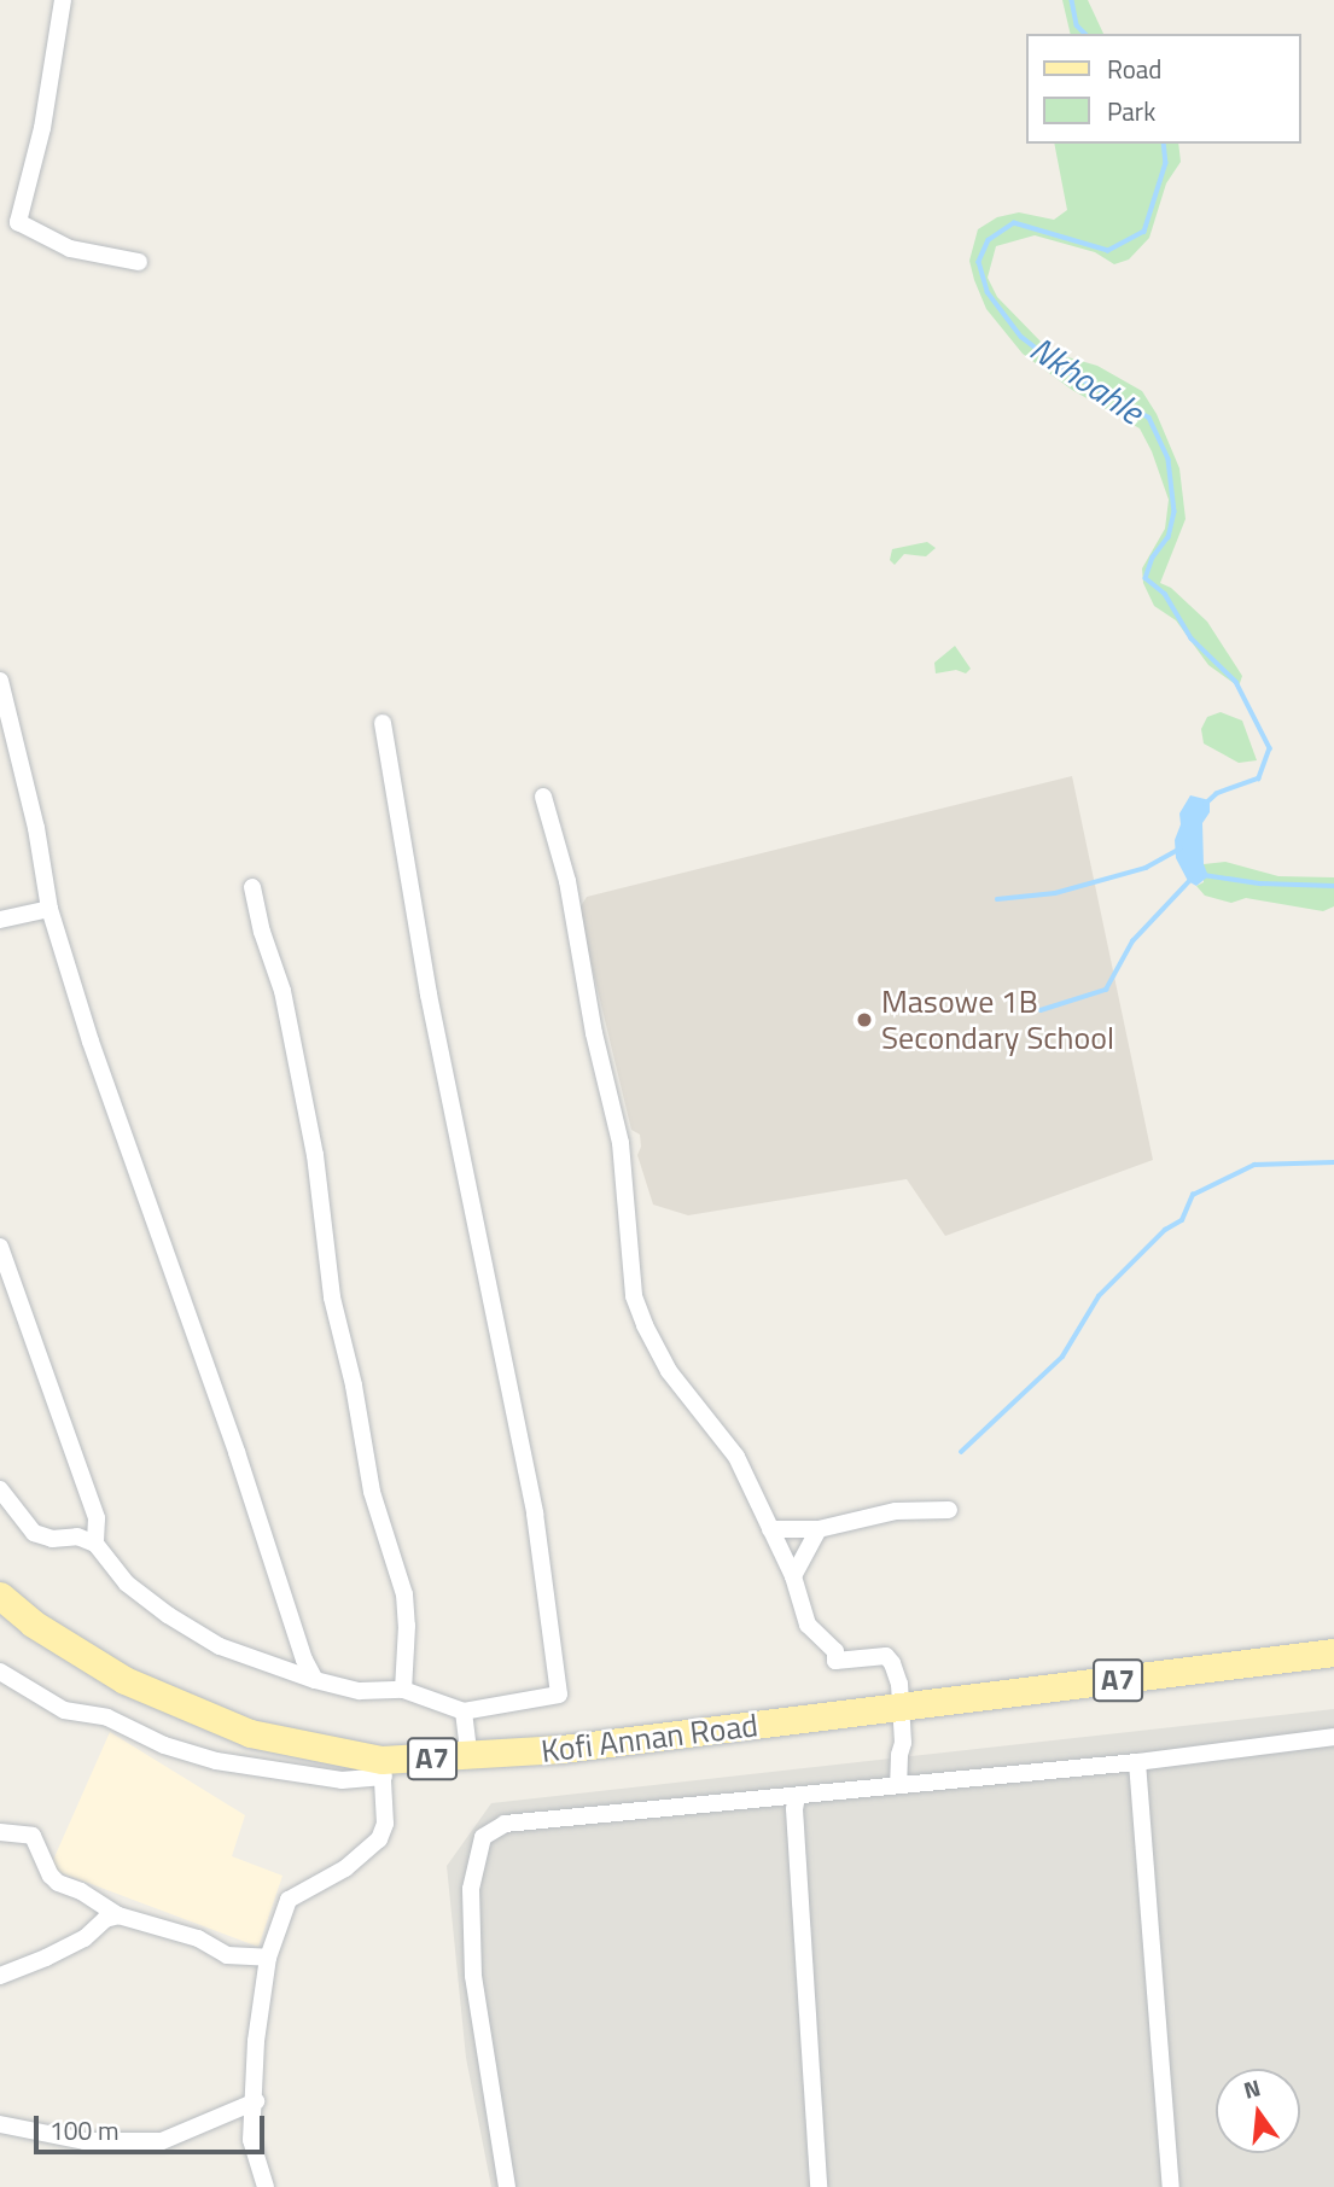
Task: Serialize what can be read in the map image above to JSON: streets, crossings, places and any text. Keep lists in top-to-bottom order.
{
  "streets": {
    "main road": ["A7", "Kofi Annan Road"]
  },
  "water": ["Nkhoahle"],
  "places": ["Masowe 1B Secondary School"],
  "legend": ["Road", "Park"],
  "scale_bar": "100 m",
  "north": "top"
}
